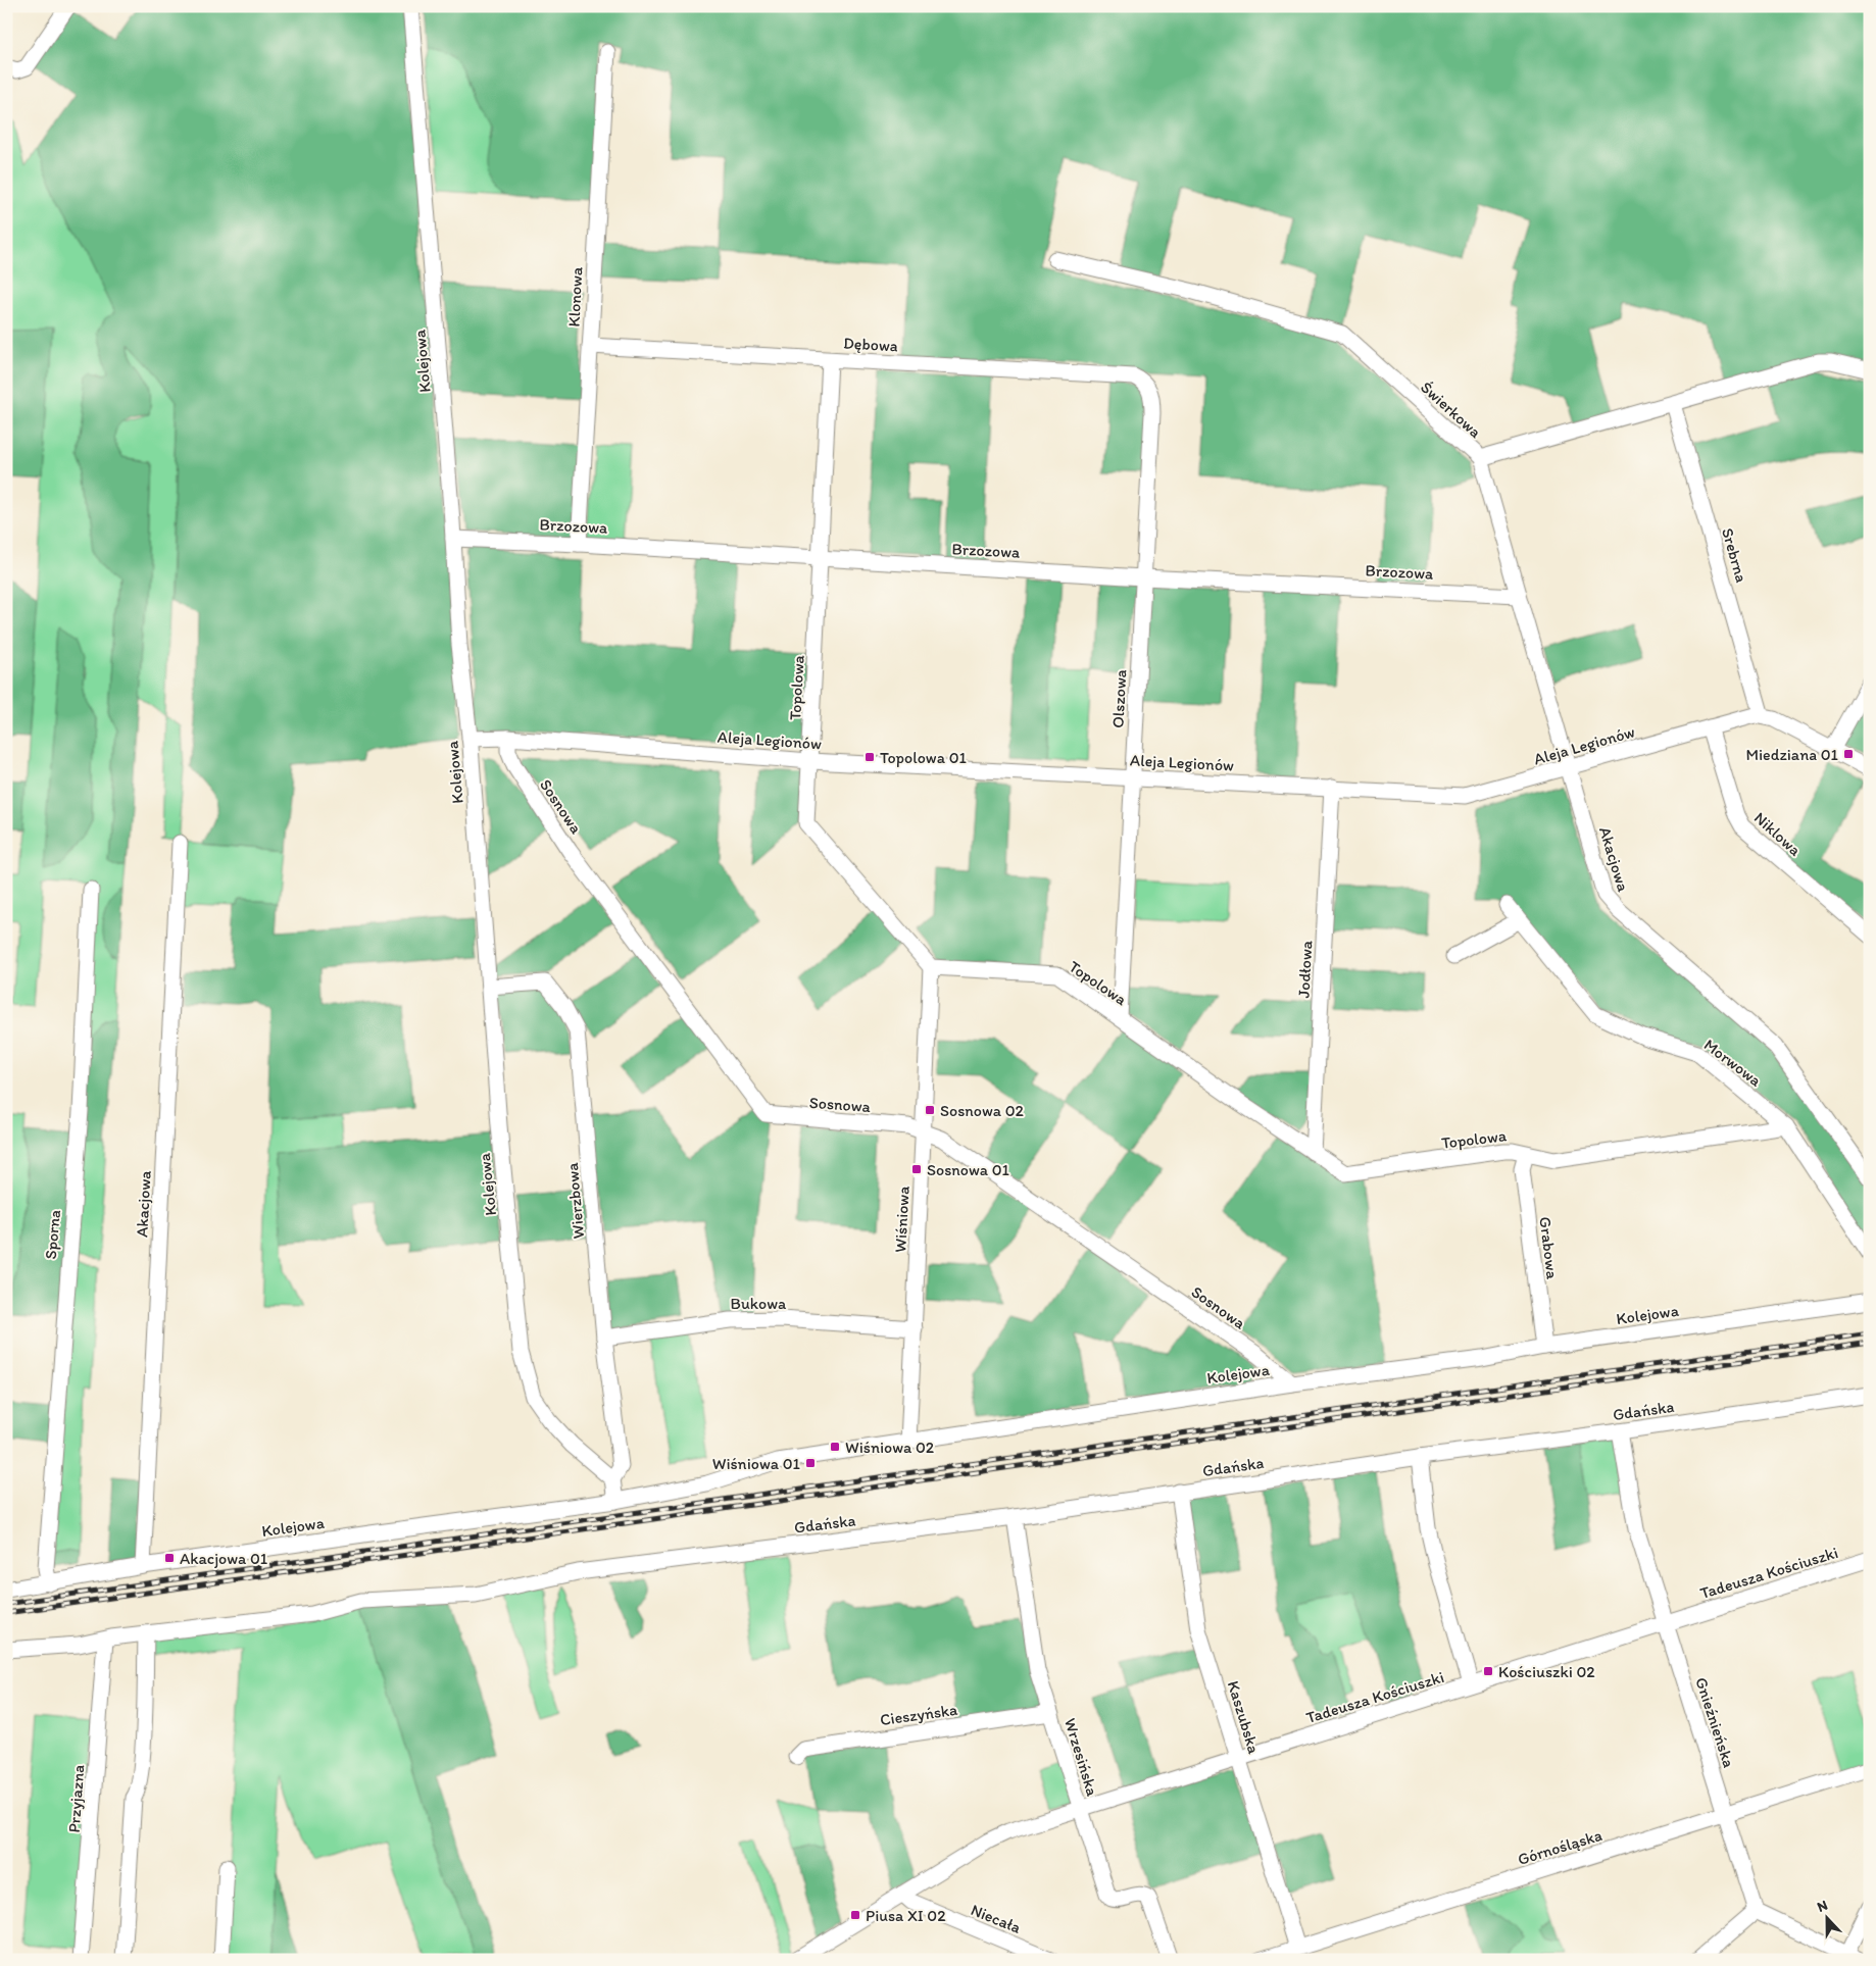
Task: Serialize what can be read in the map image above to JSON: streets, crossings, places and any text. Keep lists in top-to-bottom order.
{
  "streets": {
    "street": [
      "Klonowa",
      "Dębowa",
      "Kolejowa",
      "Świerkowa",
      "Brzozowa",
      "Srebrna",
      "Topolowa",
      "Olszowa",
      "Aleja Legionów",
      "Sosnowa",
      "Niklowa",
      "Akacjowa",
      "Jodłowa",
      "Morwowa",
      "Wierzbowa",
      "Wiśniowa",
      "Sporna",
      "Grabowa",
      "Bukowa",
      "Gdańska",
      "Tadeusza Kościuszki",
      "Cieszyńska",
      "Kaszubska",
      "Gnieźnieńska",
      "Wrzesińska",
      "Przyjazna",
      "Górnośląska",
      "Niecała"
    ]
  },
  "crossings": [
    ["Klonowa", "Dębowa"],
    ["Klonowa", "Brzozowa"],
    ["Dębowa", "Topolowa"],
    ["Dębowa", "Olszowa"],
    ["Kolejowa", "Brzozowa"],
    ["Kolejowa", "Aleja Legionów"],
    ["Kolejowa", "Sosnowa"],
    ["Kolejowa", "Akacjowa"],
    ["Kolejowa", "Wierzbowa"],
    ["Kolejowa", "Wiśniowa"],
    ["Kolejowa", "Sporna"],
    ["Kolejowa", "Grabowa"],
    ["Świerkowa", "Srebrna"],
    ["Świerkowa", "Akacjowa"],
    ["Brzozowa", "Topolowa"],
    ["Brzozowa", "Olszowa"],
    ["Brzozowa", "Akacjowa"],
    ["Srebrna", "Aleja Legionów"],
    ["Topolowa", "Olszowa"],
    ["Topolowa", "Aleja Legionów"],
    ["Topolowa", "Jodłowa"],
    ["Topolowa", "Morwowa"],
    ["Topolowa", "Wiśniowa"],
    ["Topolowa", "Grabowa"],
    ["Olszowa", "Aleja Legionów"],
    ["Aleja Legionów", "Sosnowa"],
    ["Aleja Legionów", "Niklowa"],
    ["Aleja Legionów", "Akacjowa"],
    ["Aleja Legionów", "Jodłowa"],
    ["Sosnowa", "Wiśniowa"],
    ["Wierzbowa", "Bukowa"],
    ["Wiśniowa", "Bukowa"],
    ["Gdańska", "Kaszubska"],
    ["Gdańska", "Gnieźnieńska"],
    ["Gdańska", "Wrzesińska"],
    ["Tadeusza Kościuszki", "Kaszubska"],
    ["Tadeusza Kościuszki", "Gnieźnieńska"],
    ["Tadeusza Kościuszki", "Wrzesińska"],
    ["Tadeusza Kościuszki", "Niecała"],
    ["Cieszyńska", "Wrzesińska"],
    ["Kaszubska", "Górnośląska"],
    ["Gnieźnieńska", "Górnośląska"]
  ],
  "places": {
    "transit": [
      "Miedziana 01",
      "Topolowa 01",
      "Sosnowa 02",
      "Sosnowa 01",
      "Wiśniowa 02",
      "Wiśniowa 01",
      "Akacjowa 01",
      "Kościuszki 02",
      "Piusa XI 02"
    ]
  },
  "north": "top"
}
